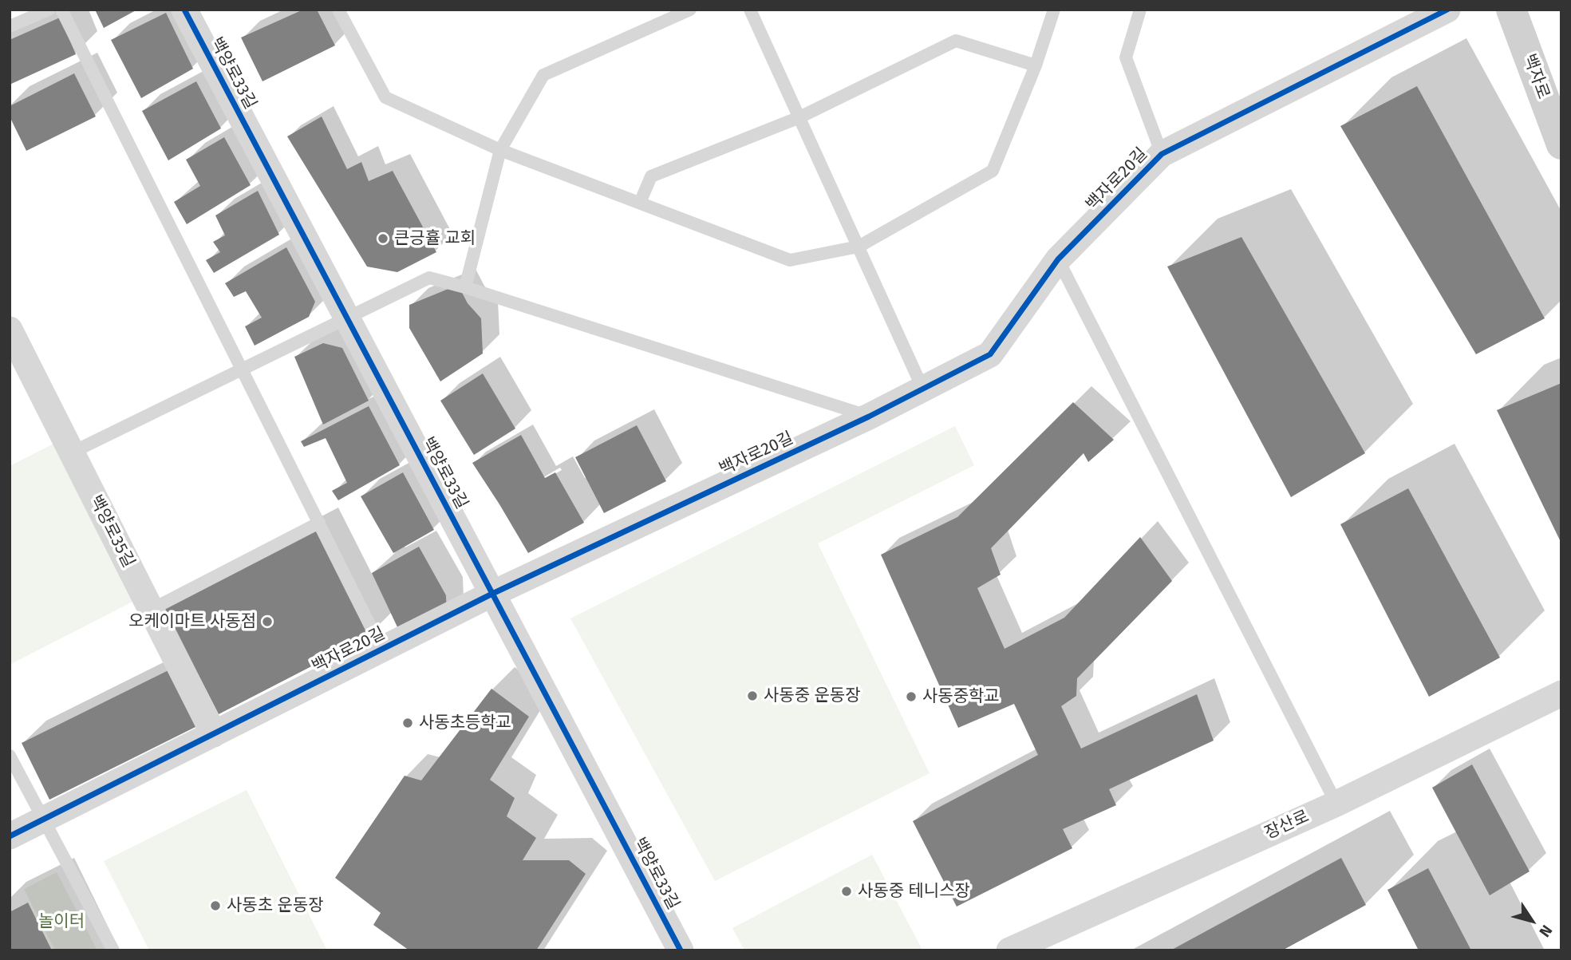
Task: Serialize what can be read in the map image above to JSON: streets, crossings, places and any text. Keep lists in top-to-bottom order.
{
  "streets": {
    "street": [
      "백양로33길",
      "백자로",
      "백자로20길",
      "백양로35길",
      "장산로"
    ]
  },
  "crossings": [
    ["백양로33길", "백자로20길"],
    ["백자로20길", "백양로35길"]
  ],
  "parks": ["놀이터"],
  "places": [
    "큰긍휼 교회",
    "오케이마트 사동점",
    "사동중 운동장",
    "사동중학교",
    "사동초등학교",
    "사동중 테니스장",
    "사동초 운동장"
  ],
  "north": "bottom right"
}
